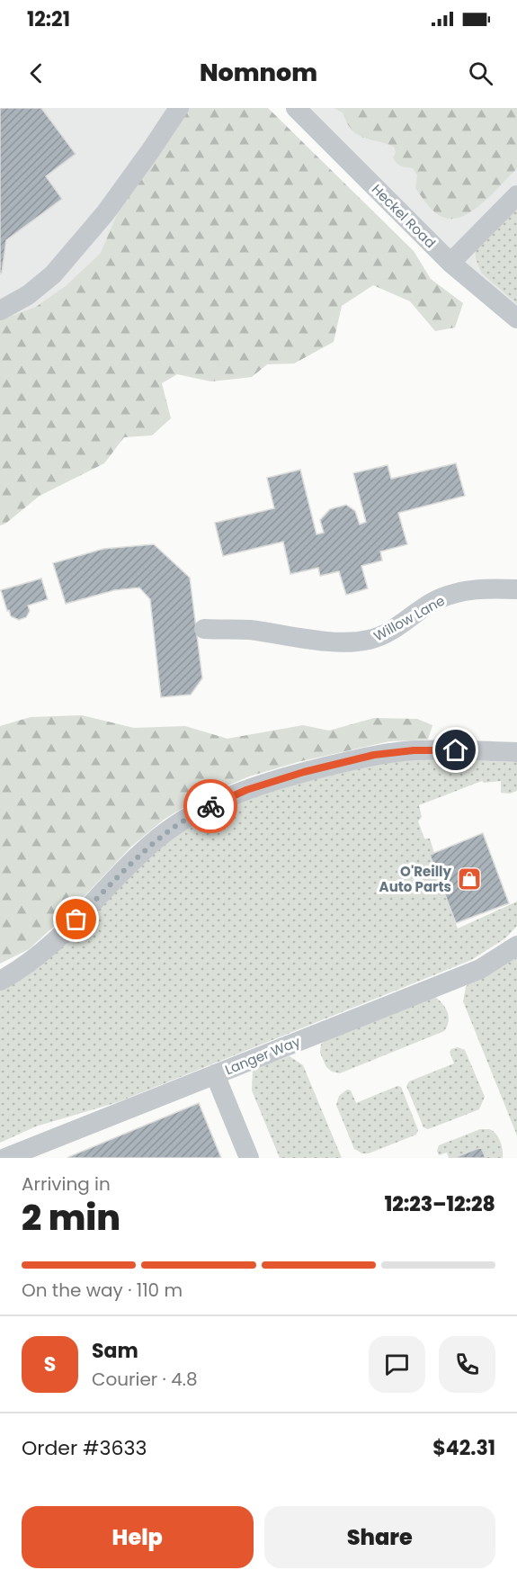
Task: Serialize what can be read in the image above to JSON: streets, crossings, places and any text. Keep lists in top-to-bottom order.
{
  "streets": {
    "street": ["Heckel Road", "Willow Lane", "Langer Way"]
  },
  "places": {
    "shop": ["O'Reilly Auto Parts"]
  },
  "page": {
    "status": "12:21",
    "header": "Nomnom",
    "heading": ["2 min", "Arriving in", "12:23–12:28"],
    "panel": [
      "Sam",
      "Courier · 4.8",
      "Order #3633",
      "$42.31"
    ],
    "bar": "On the way · 110 m",
    "round": "S",
    "buttons": ["Help", "Share"]
  }
}
